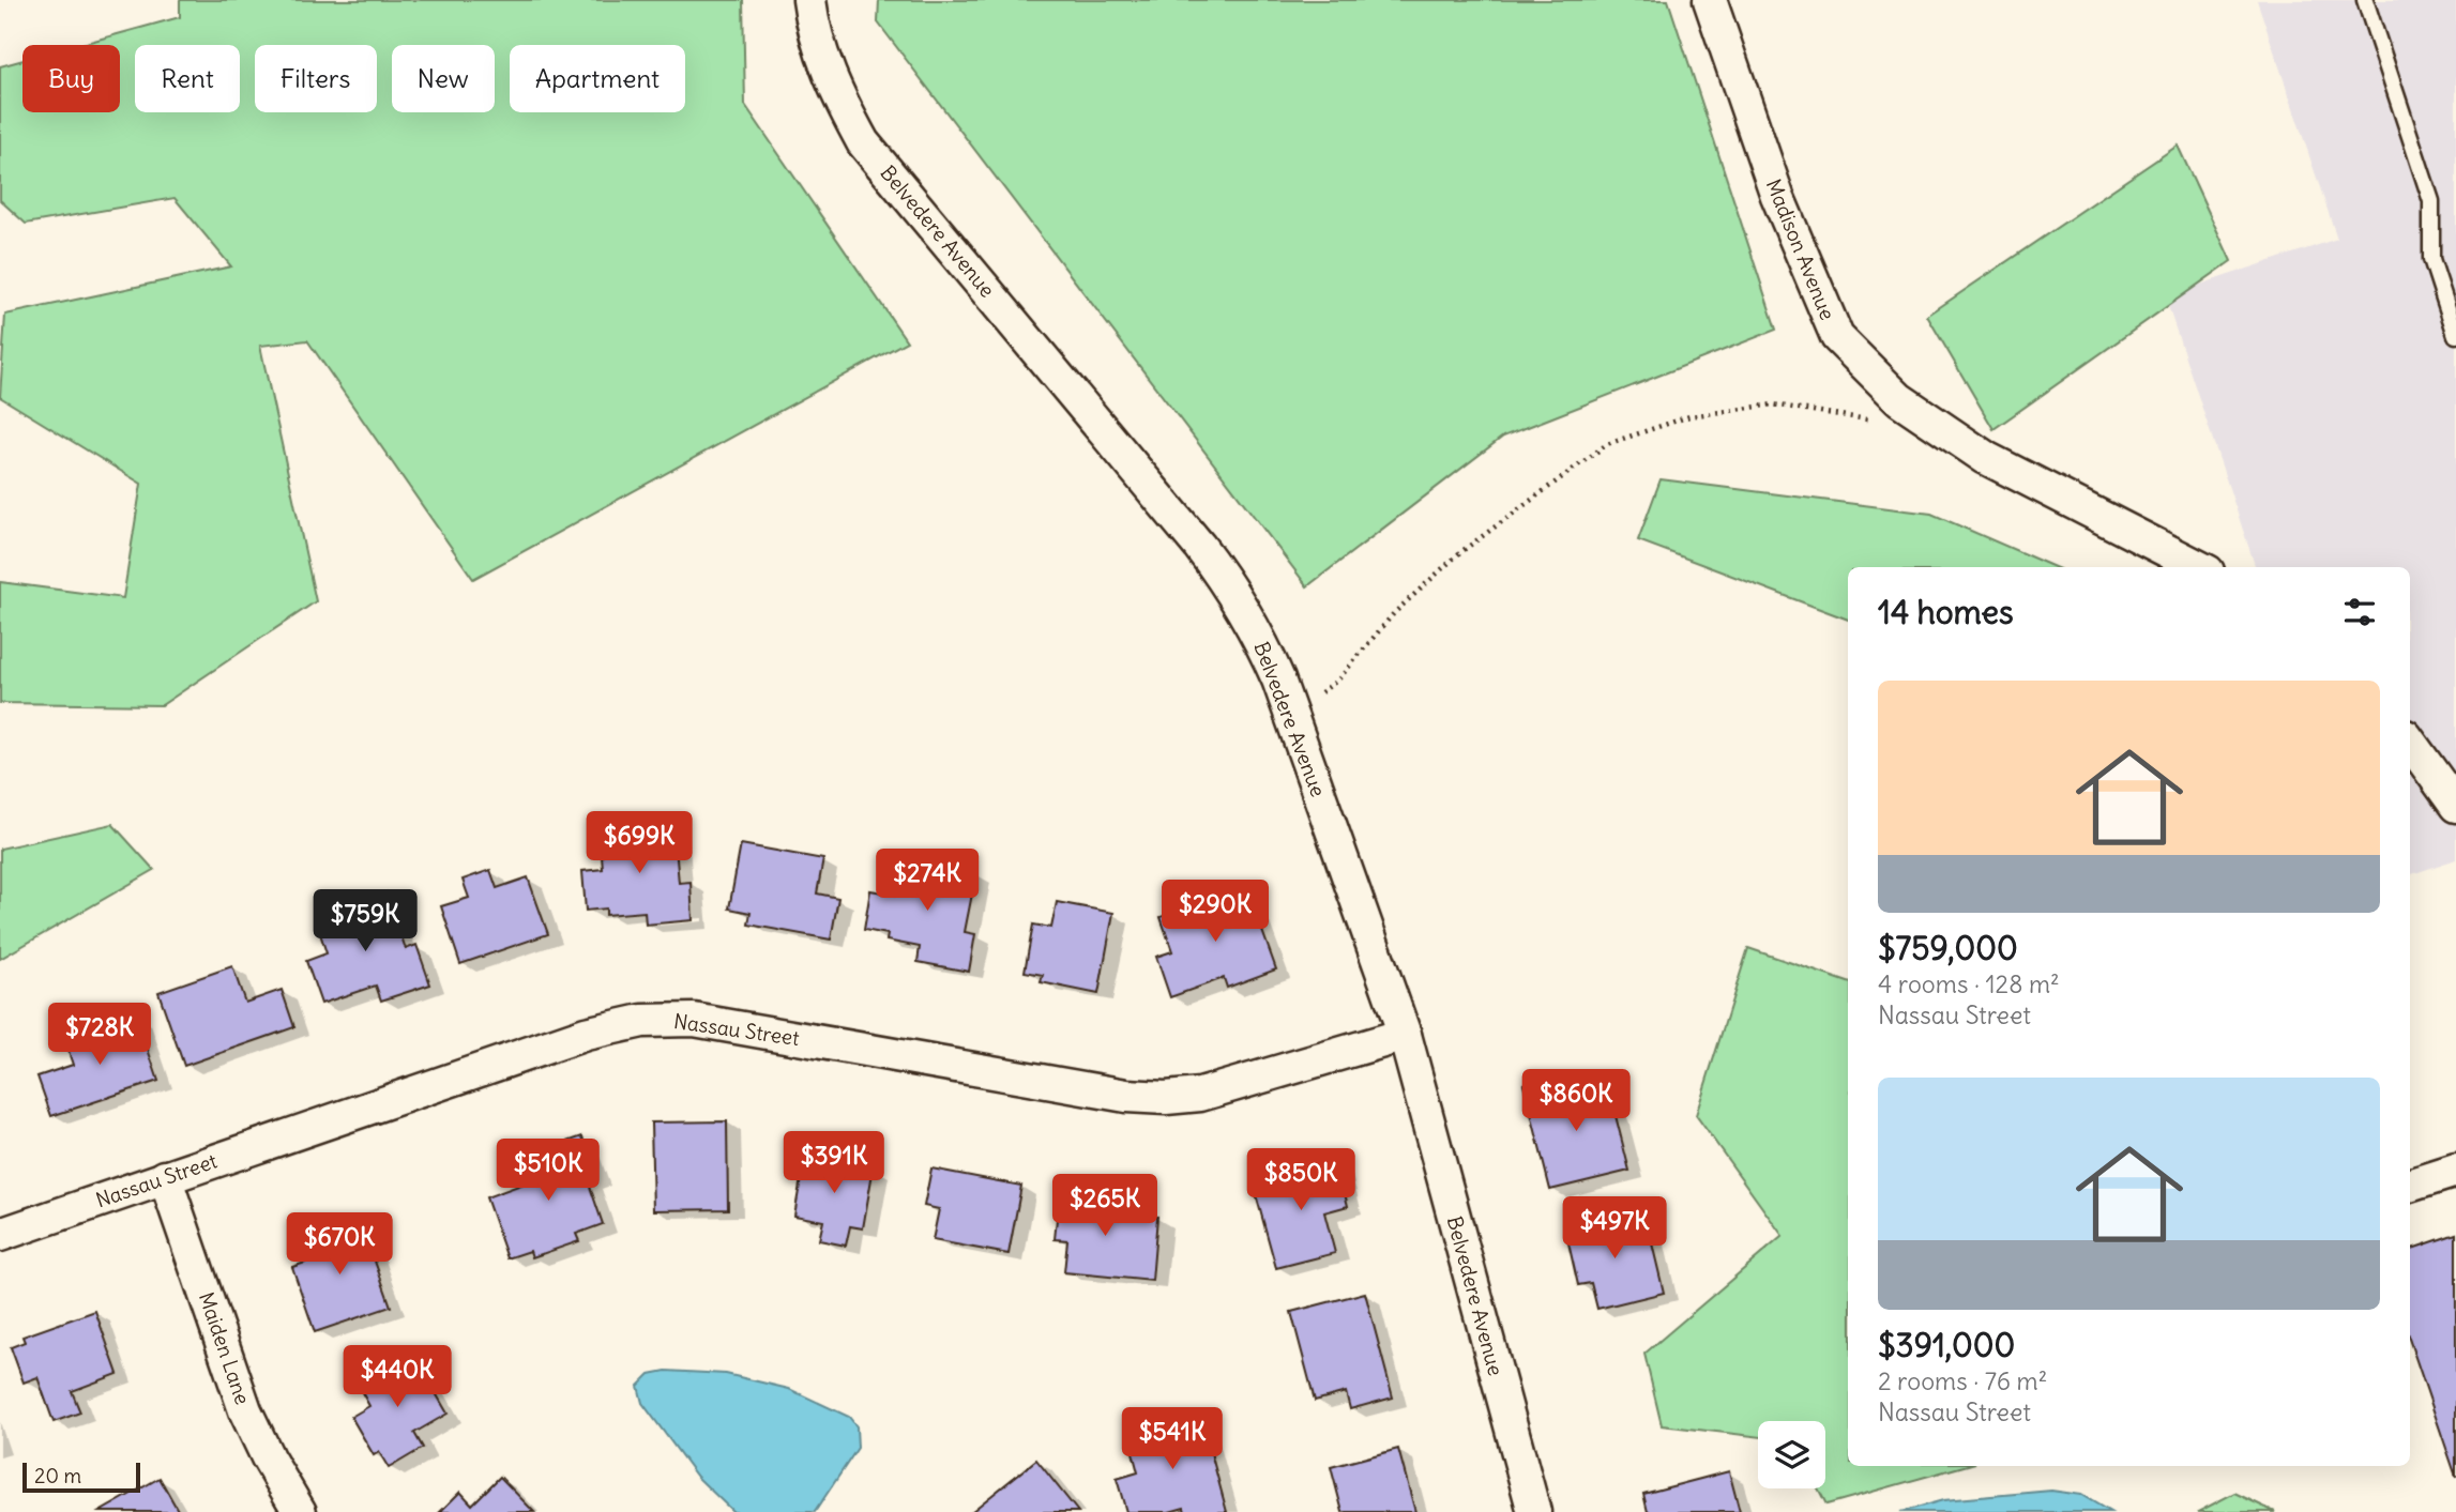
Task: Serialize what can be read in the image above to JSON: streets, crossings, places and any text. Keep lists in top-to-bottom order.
{
  "streets": {
    "street": [
      "Belvedere Avenue",
      "Madison Avenue",
      "Nassau Street",
      "Maiden Lane"
    ]
  },
  "crossings": [
    ["Belvedere Avenue", "Nassau Street"],
    ["Nassau Street", "Maiden Lane"]
  ],
  "scale_bar": "20 m",
  "page": {
    "chip": [
      "Buy",
      "Rent",
      "Filters",
      "New",
      "Apartment"
    ],
    "heading": "14 homes",
    "list": [
      {
        "name": "$759,000",
        "note": "4 rooms · 128 m² · Nassau Street"
      },
      {
        "name": "$391,000",
        "note": "2 rooms · 76 m² · Nassau Street"
      }
    ],
    "price": [
      "$699K",
      "$274K",
      "$290K",
      "$759K",
      "$728K",
      "$860K",
      "$391K",
      "$510K",
      "$850K",
      "$265K",
      "$497K",
      "$670K",
      "$440K",
      "$541K"
    ],
    "scale": "20 m"
  }
}
